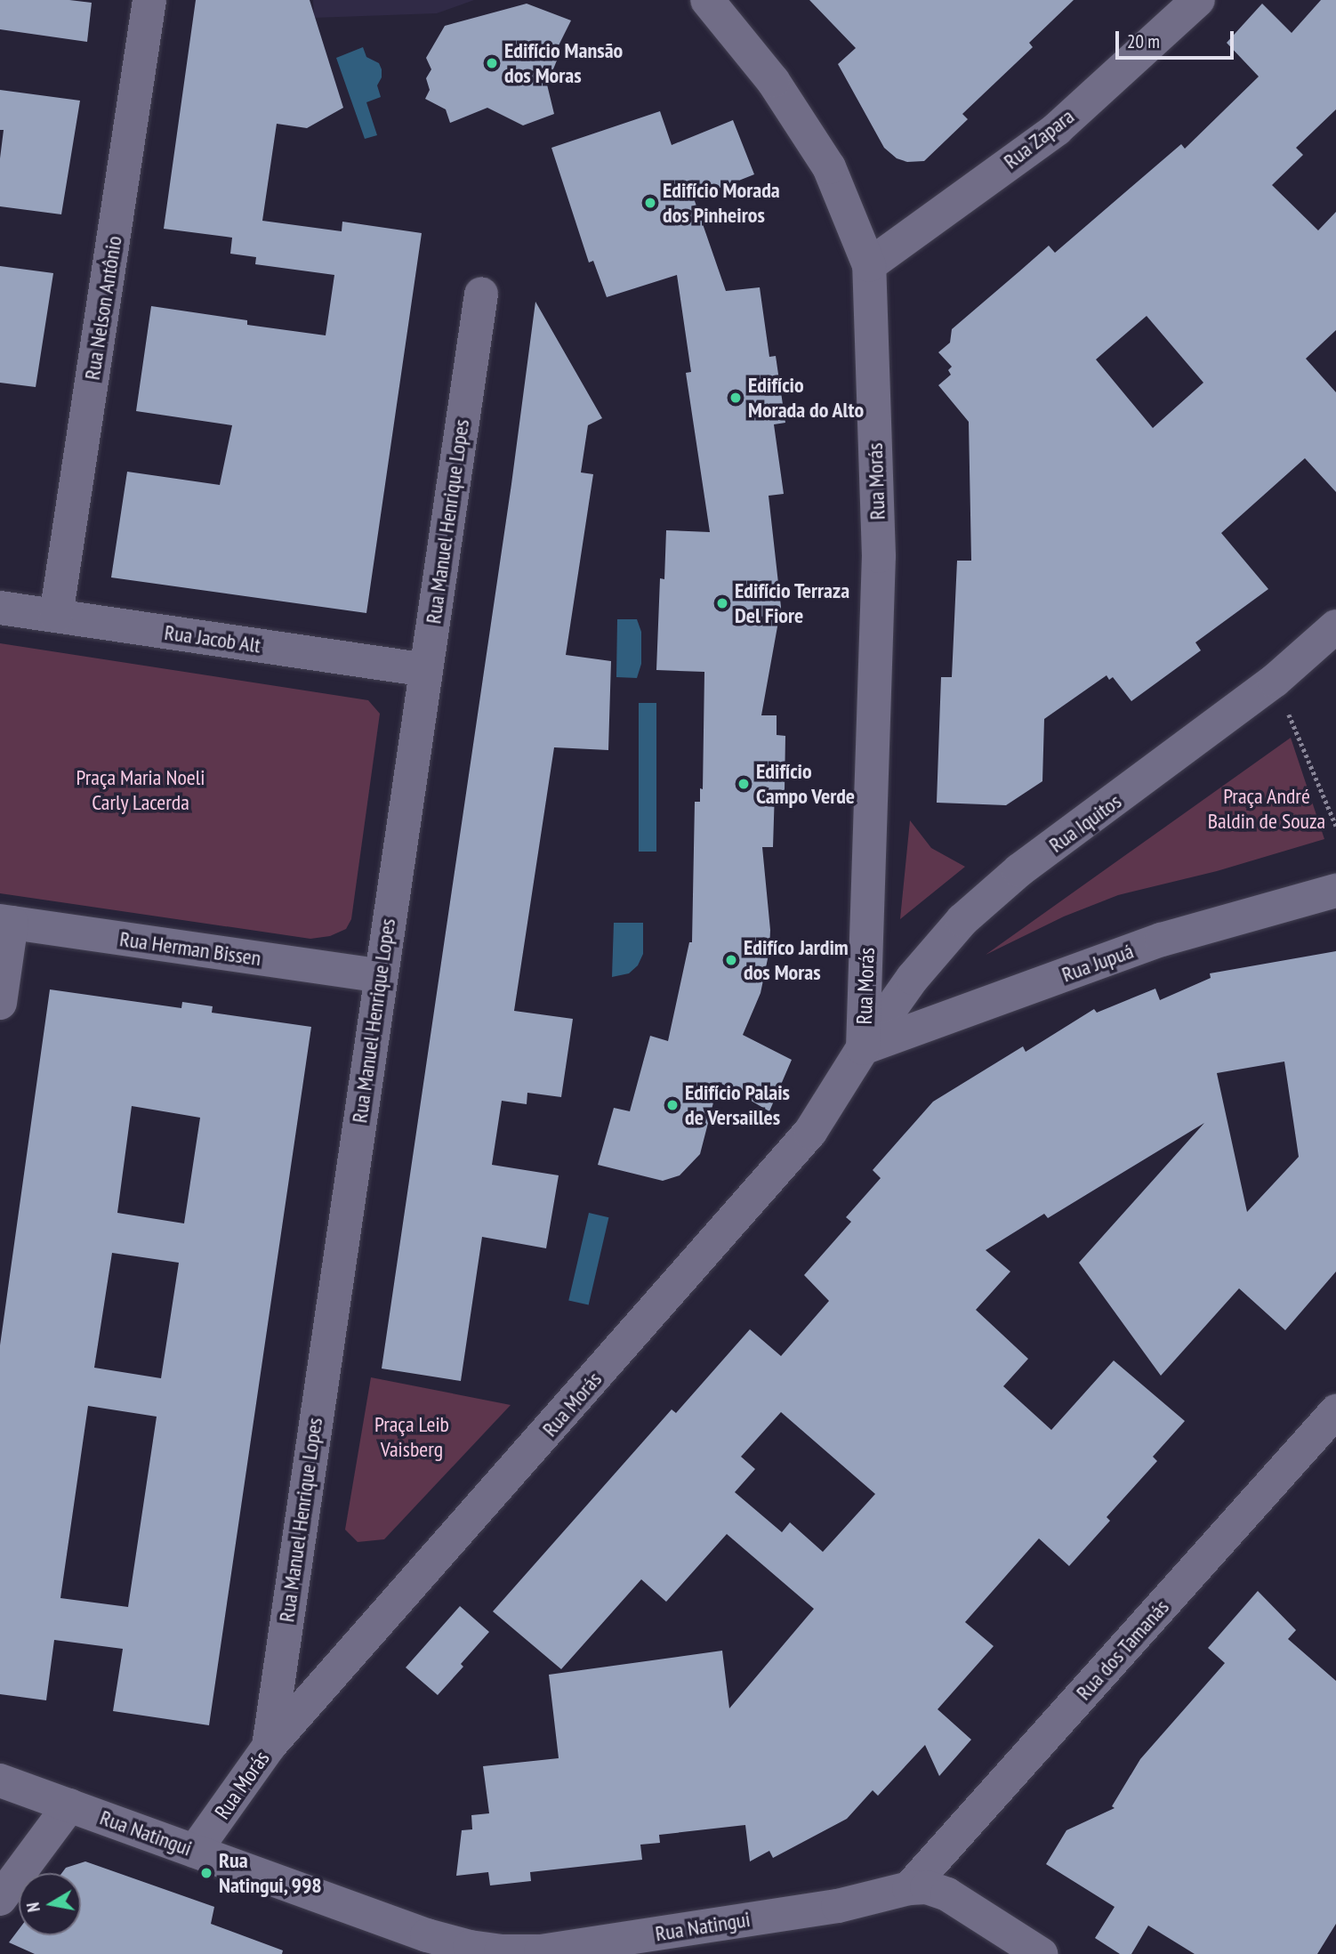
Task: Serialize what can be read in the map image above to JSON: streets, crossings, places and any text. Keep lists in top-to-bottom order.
{
  "streets": {
    "street": [
      "Rua Zapara",
      "Rua Nelson Antônio",
      "Rua Morás",
      "Rua Manuel Henrique Lopes",
      "Rua Jacob Alt",
      "Rua Iquitos",
      "Rua Herman Bissen",
      "Rua Jupuá",
      "Rua dos Tamanás",
      "Rua Natingui"
    ]
  },
  "crossings": [
    ["Rua Zapara", "Rua Morás"],
    ["Rua Nelson Antônio", "Rua Jacob Alt"],
    ["Rua Morás", "Rua Manuel Henrique Lopes"],
    ["Rua Morás", "Rua Iquitos"],
    ["Rua Morás", "Rua Jupuá"],
    ["Rua Morás", "Rua Natingui"],
    ["Rua Manuel Henrique Lopes", "Rua Jacob Alt"],
    ["Rua Manuel Henrique Lopes", "Rua Herman Bissen"],
    ["Rua Iquitos", "Rua Jupuá"],
    ["Rua dos Tamanás", "Rua Natingui"]
  ],
  "parks": ["Praça Maria Noeli Carly Lacerda", "Praça André Baldin de Souza", "Praça Leib Vaisberg"],
  "places": [
    "Edifício Mansão dos Moras",
    "Edifício Morada dos Pinheiros",
    "Edifício Morada do Alto",
    "Edifício Terraza Del Fiore",
    "Edifício Campo Verde",
    "Edifíco Jardim dos Moras",
    "Edifício Palais de Versailles",
    "Rua Natingui, 998"
  ],
  "scale_bar": "20 m",
  "north": "left"
}
